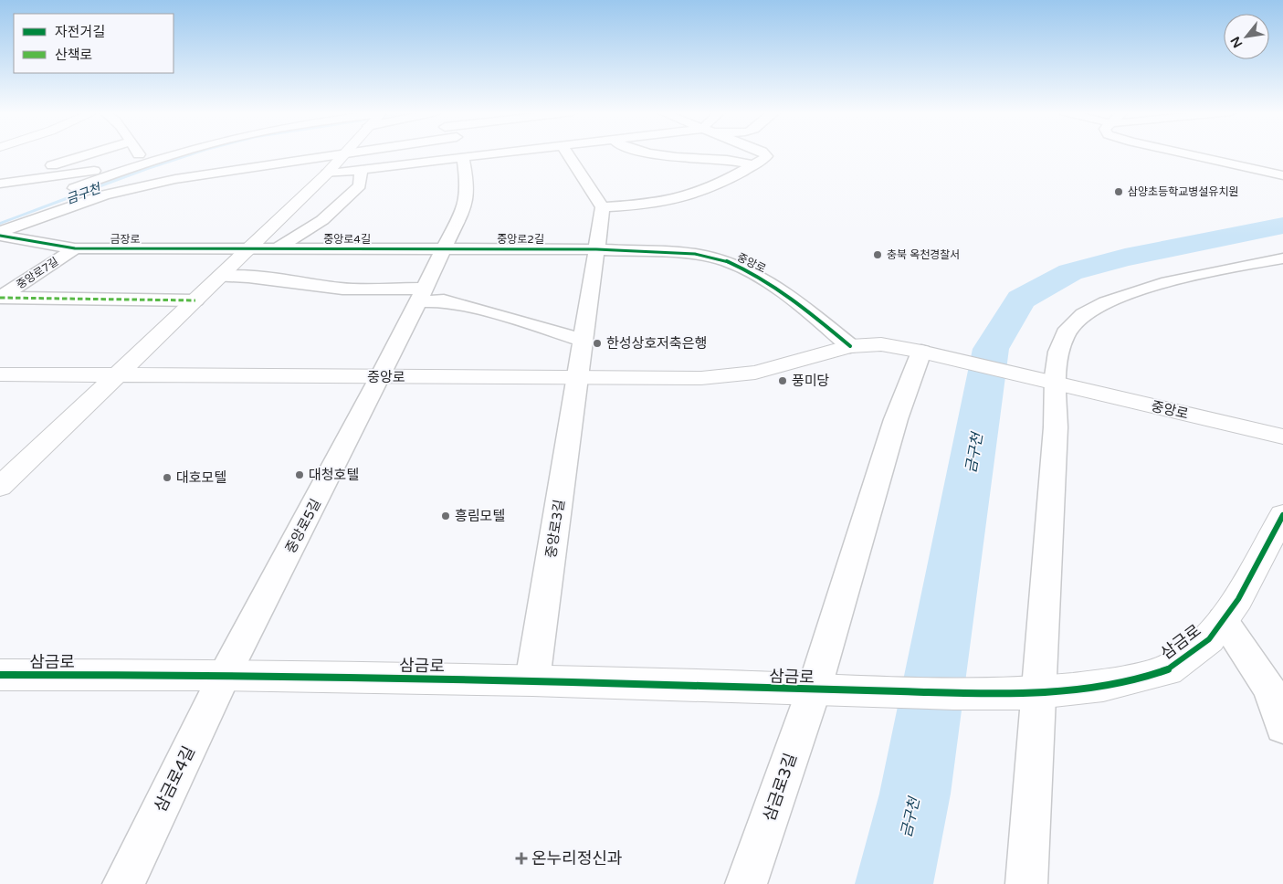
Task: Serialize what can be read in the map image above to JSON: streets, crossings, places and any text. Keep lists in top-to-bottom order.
{
  "streets": {
    "main road": ["중앙로", "삼금로"],
    "street": [
      "금장로",
      "중앙로4길",
      "중앙로2길",
      "중앙로7길",
      "중앙로5길",
      "중앙로3길",
      "삼금로4길",
      "삼금로3길"
    ]
  },
  "crossings": [
    ["금장로", "중앙로4길"],
    ["금장로", "중앙로7길"],
    ["중앙로4길", "중앙로2길"],
    ["중앙로2길", "중앙로"],
    ["중앙로", "중앙로5길"],
    ["중앙로", "중앙로3길"],
    ["중앙로", "삼금로3길"],
    ["중앙로5길", "삼금로"],
    ["중앙로5길", "삼금로4길"],
    ["중앙로3길", "삼금로"],
    ["삼금로", "삼금로4길"],
    ["삼금로", "삼금로3길"]
  ],
  "water": ["금구천"],
  "places": {
    "other": [
      "삼양초등학교병설유치원",
      "충북 옥천경찰서",
      "한성상호저축은행",
      "풍미당",
      "대청호텔",
      "대호모텔",
      "흥림모텔"
    ],
    "health": ["온누리정신과"]
  },
  "legend": ["자전거길", "산책로"],
  "north": "bottom left"
}
